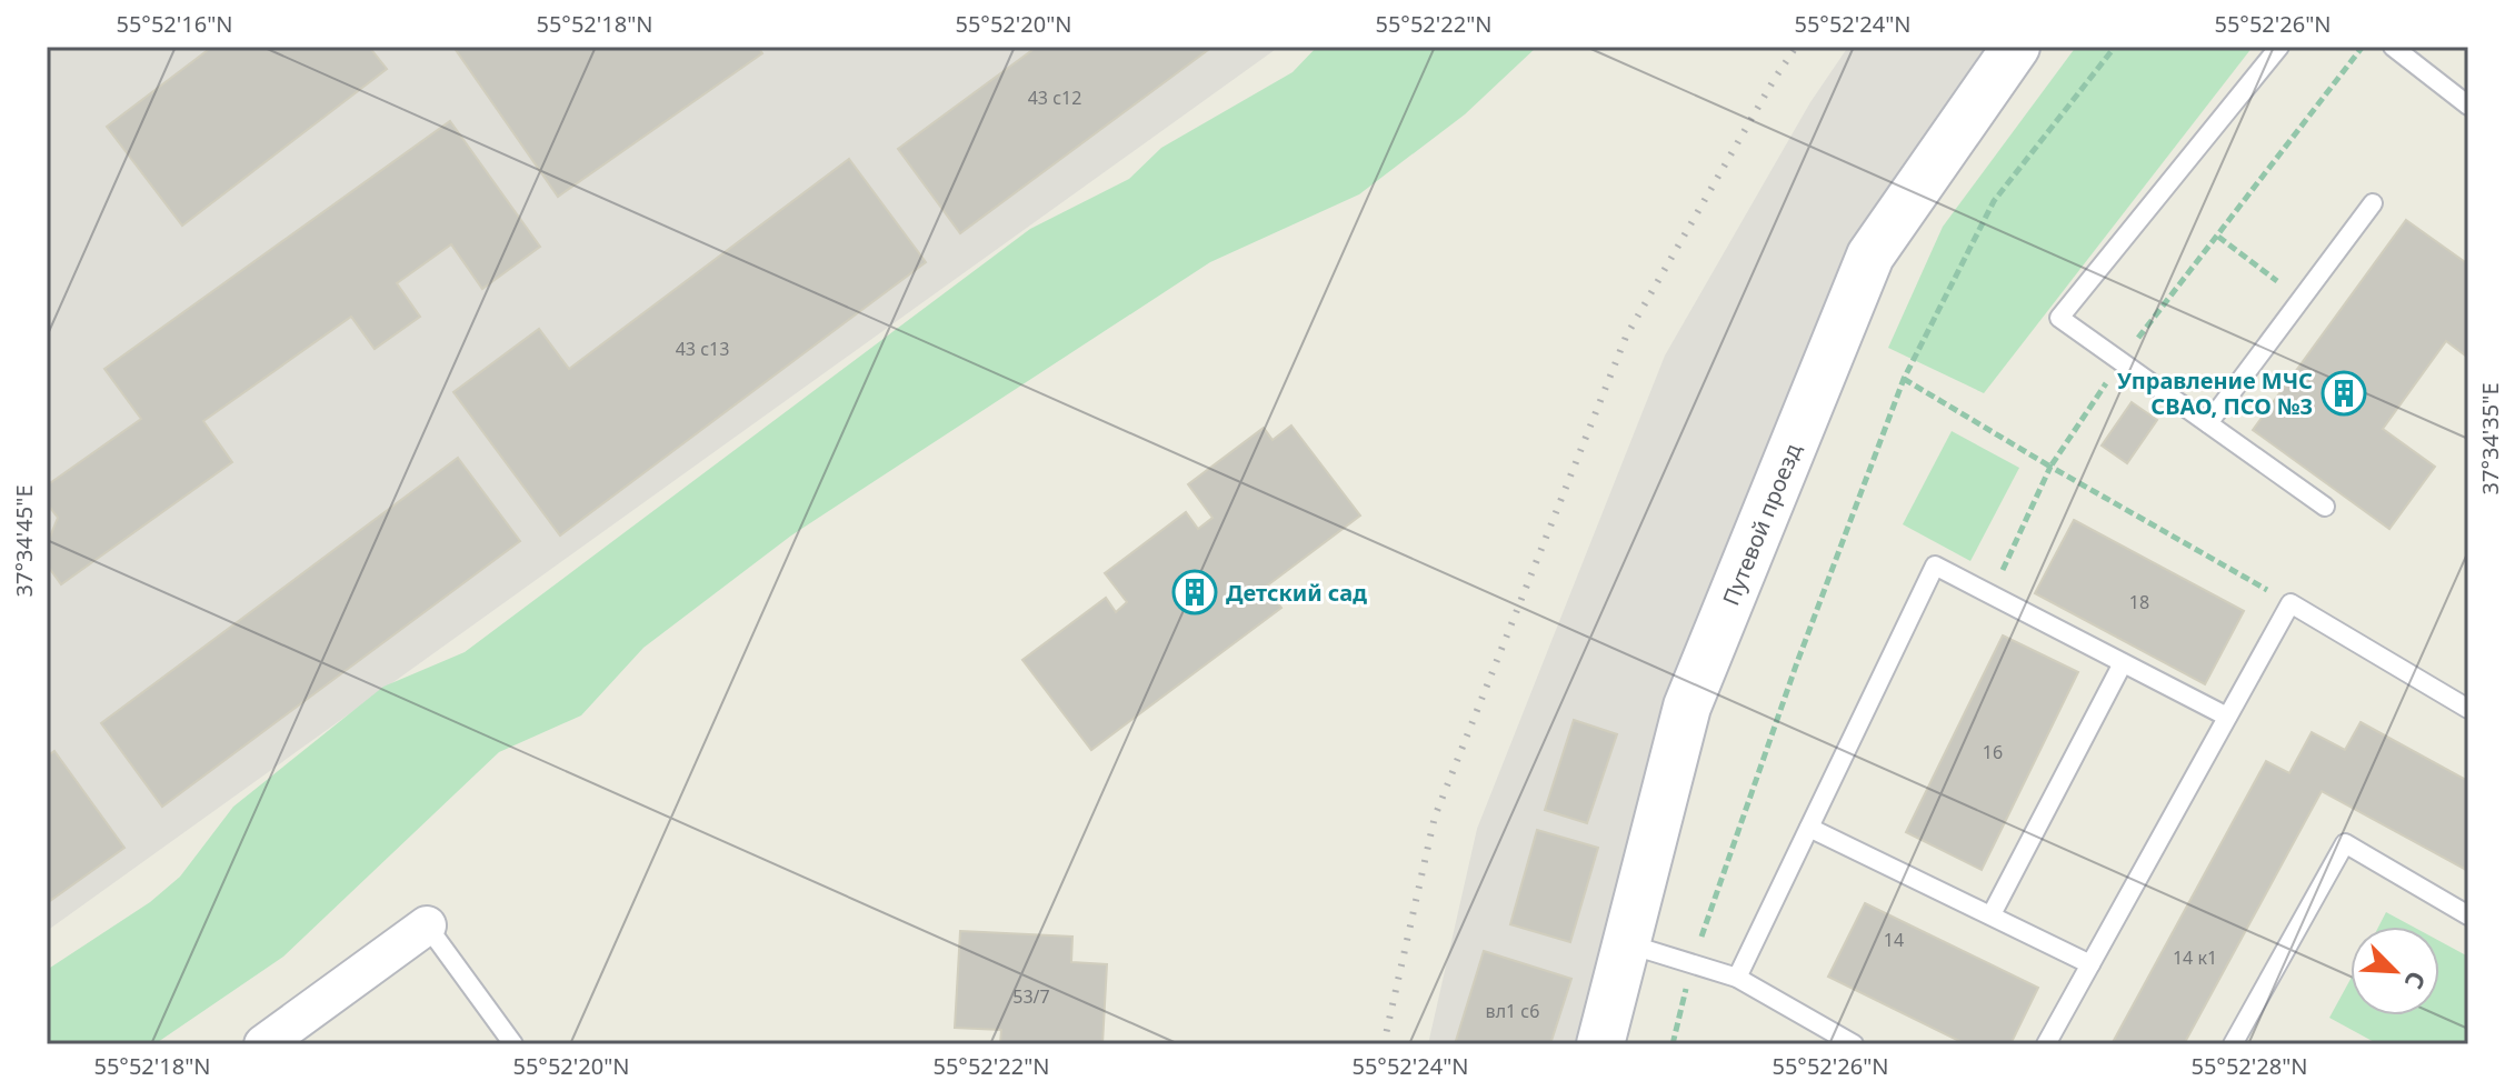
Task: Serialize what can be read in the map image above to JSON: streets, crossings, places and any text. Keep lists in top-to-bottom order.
{
  "streets": {
    "street": ["Путевой проезд"]
  },
  "places": {
    "building": ["Управление МЧС СВАО, ПСО №3", "Детский сад"]
  },
  "house_numbers": [
    "43 с12",
    "43 с13",
    "18",
    "16",
    "14",
    "14 к1",
    "53/7",
    "вл1 с6"
  ],
  "north": "bottom right",
  "coordinates": [
    "55°52'16\"N",
    "55°52'18\"N",
    "55°52'20\"N",
    "55°52'22\"N",
    "55°52'24\"N",
    "55°52'26\"N",
    "37°34'35\"E",
    "37°34'45\"E",
    "55°52'28\"N"
  ]
}
